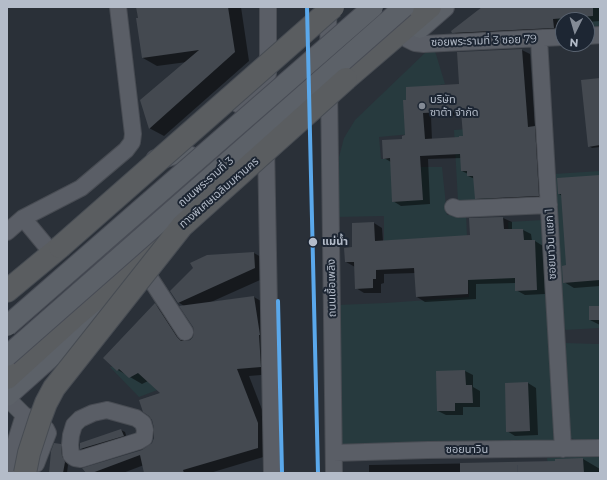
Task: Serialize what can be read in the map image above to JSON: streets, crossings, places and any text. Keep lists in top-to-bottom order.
{
  "streets": {
    "highway": ["ทางพิเศษเฉลิมมหานคร"],
    "main road": ["ถนนพระรามที่ 3"],
    "street": [
      "ซอยพระรามที่ 3 ซอย 79",
      "ซอยนาวิน แยก 1",
      "ถนนเชื้อเพลิง",
      "ซอยนาวิน"
    ]
  },
  "crossings": [
    ["ซอยพระรามที่ 3 ซอย 79", "ซอยนาวิน แยก 1"],
    ["ซอยนาวิน แยก 1", "ซอยนาวิน"],
    ["ถนนเชื้อเพลิง", "ซอยนาวิน"]
  ],
  "places": ["บริษัท ซาต้า จำกัด", "แม่น้ำ"],
  "north": "bottom"
}
